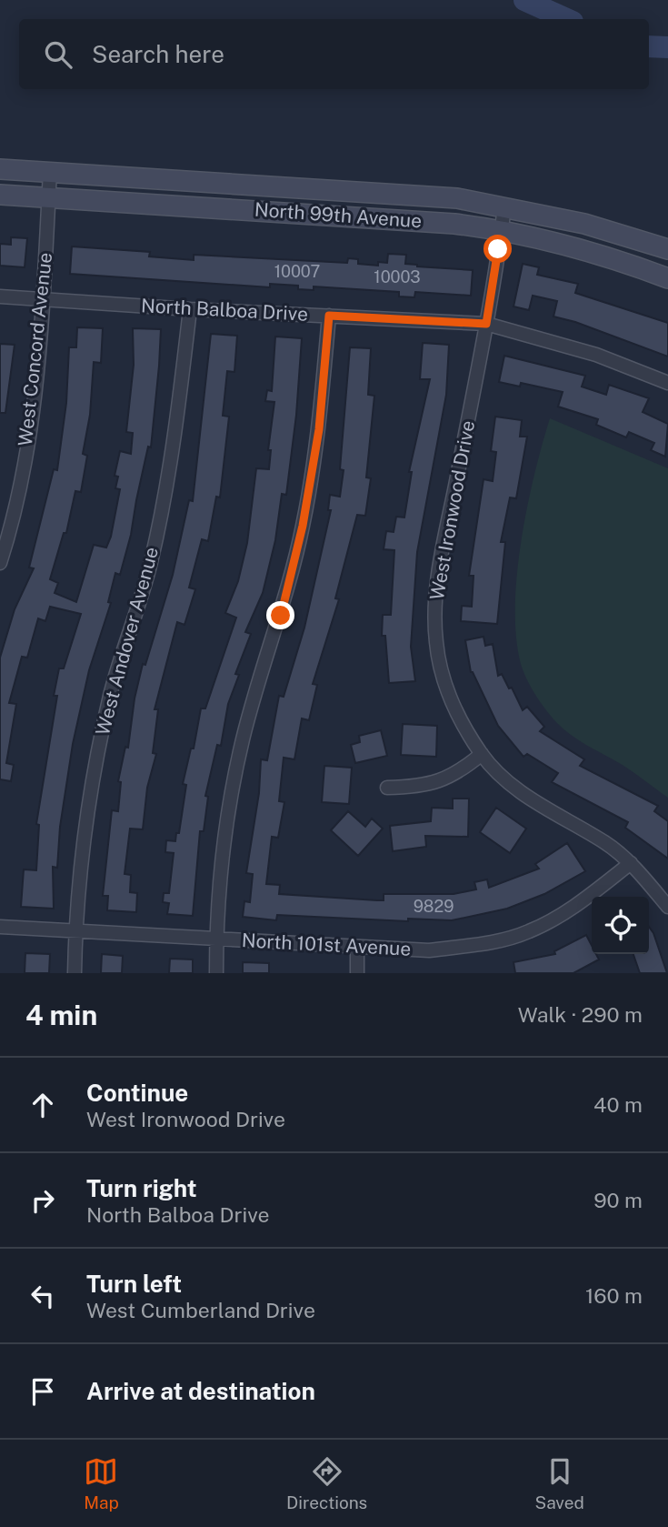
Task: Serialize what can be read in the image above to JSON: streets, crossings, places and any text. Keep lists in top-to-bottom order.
{
  "streets": {
    "main road": ["North 99th Avenue"],
    "street": [
      "North Balboa Drive",
      "West Concord Avenue",
      "West Ironwood Drive",
      "West Andover Avenue",
      "North 101st Avenue"
    ]
  },
  "crossings": [
    ["North 99th Avenue", "West Concord Avenue"],
    ["North 99th Avenue", "West Ironwood Drive"],
    ["North Balboa Drive", "West Concord Avenue"],
    ["North Balboa Drive", "West Ironwood Drive"],
    ["North Balboa Drive", "West Andover Avenue"],
    ["West Ironwood Drive", "North 101st Avenue"],
    ["West Andover Avenue", "North 101st Avenue"]
  ],
  "house_numbers": ["10007", "10003", "9829"],
  "page": {
    "search": "Search here",
    "heading": ["4 min", "Walk · 290 m"],
    "list": [
      ["Continue", "West Ironwood Drive", "40 m"],
      ["Turn right", "North Balboa Drive", "90 m"],
      ["Turn left", "West Cumberland Drive", "160 m"],
      "Arrive at destination"
    ],
    "nav": ["Map", "Directions", "Saved"]
  }
}
